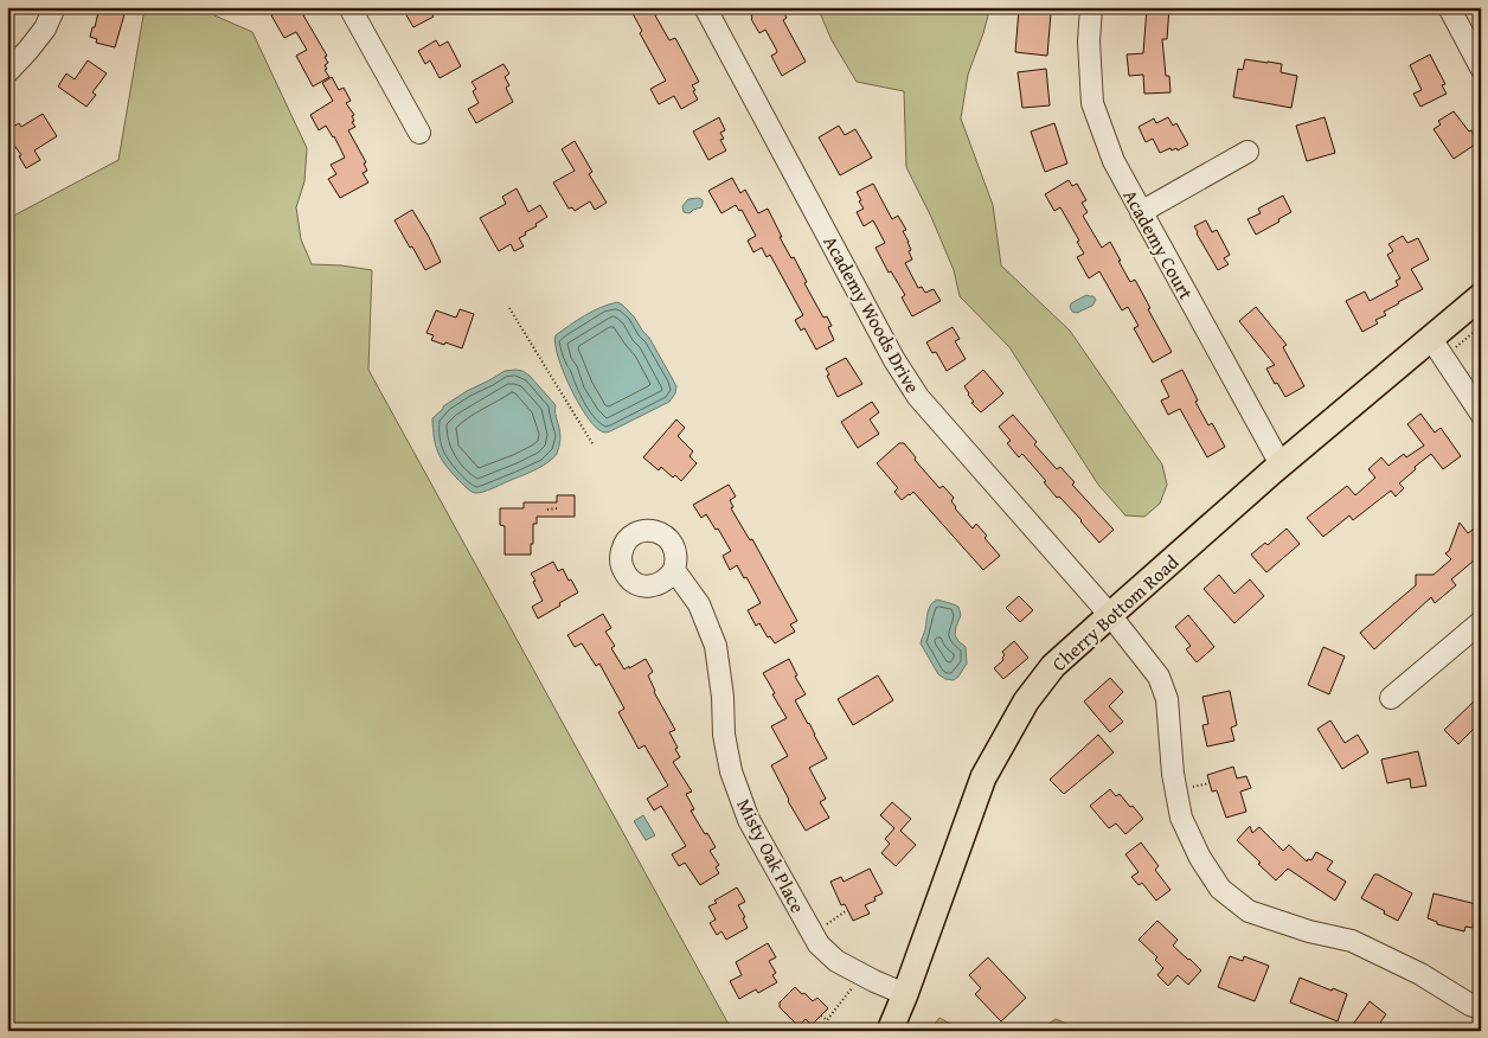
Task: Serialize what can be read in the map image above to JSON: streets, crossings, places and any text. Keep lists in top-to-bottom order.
{
  "streets": {
    "main road": ["Cherry Bottom Road"],
    "street": ["Academy Court", "Academy Woods Drive", "Misty Oak Place"]
  },
  "crossings": [
    ["Academy Court", "Cherry Bottom Road"],
    ["Academy Woods Drive", "Cherry Bottom Road"],
    ["Cherry Bottom Road", "Misty Oak Place"]
  ]
}
